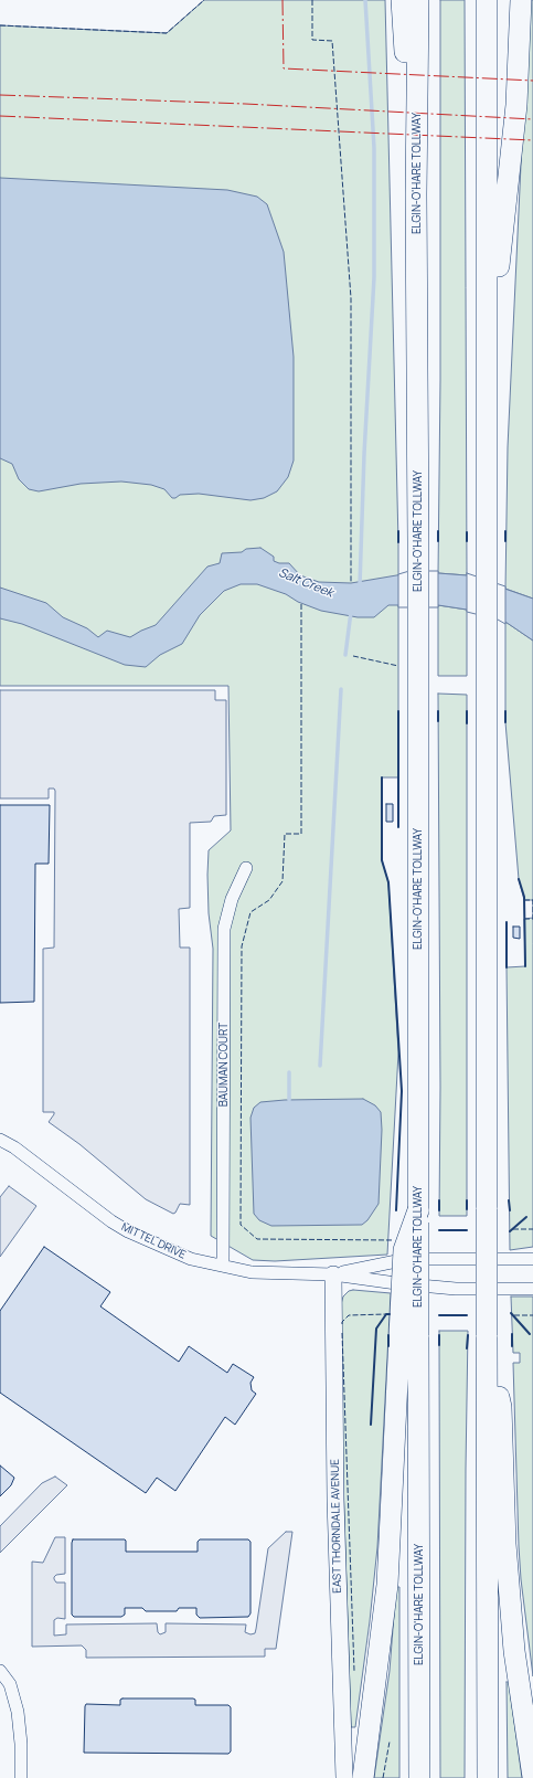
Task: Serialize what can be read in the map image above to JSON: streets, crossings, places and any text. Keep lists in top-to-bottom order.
{
  "streets": {
    "highway": ["ELGIN-O'HARE TOLLWAY"],
    "main road": ["EAST THORNDALE AVENUE"],
    "street": ["BAUMAN COURT", "MITTEL DRIVE"]
  },
  "crossings": [
    ["BAUMAN COURT", "MITTEL DRIVE"],
    ["MITTEL DRIVE", "EAST THORNDALE AVENUE"]
  ],
  "water": ["Salt Creek"]
}
